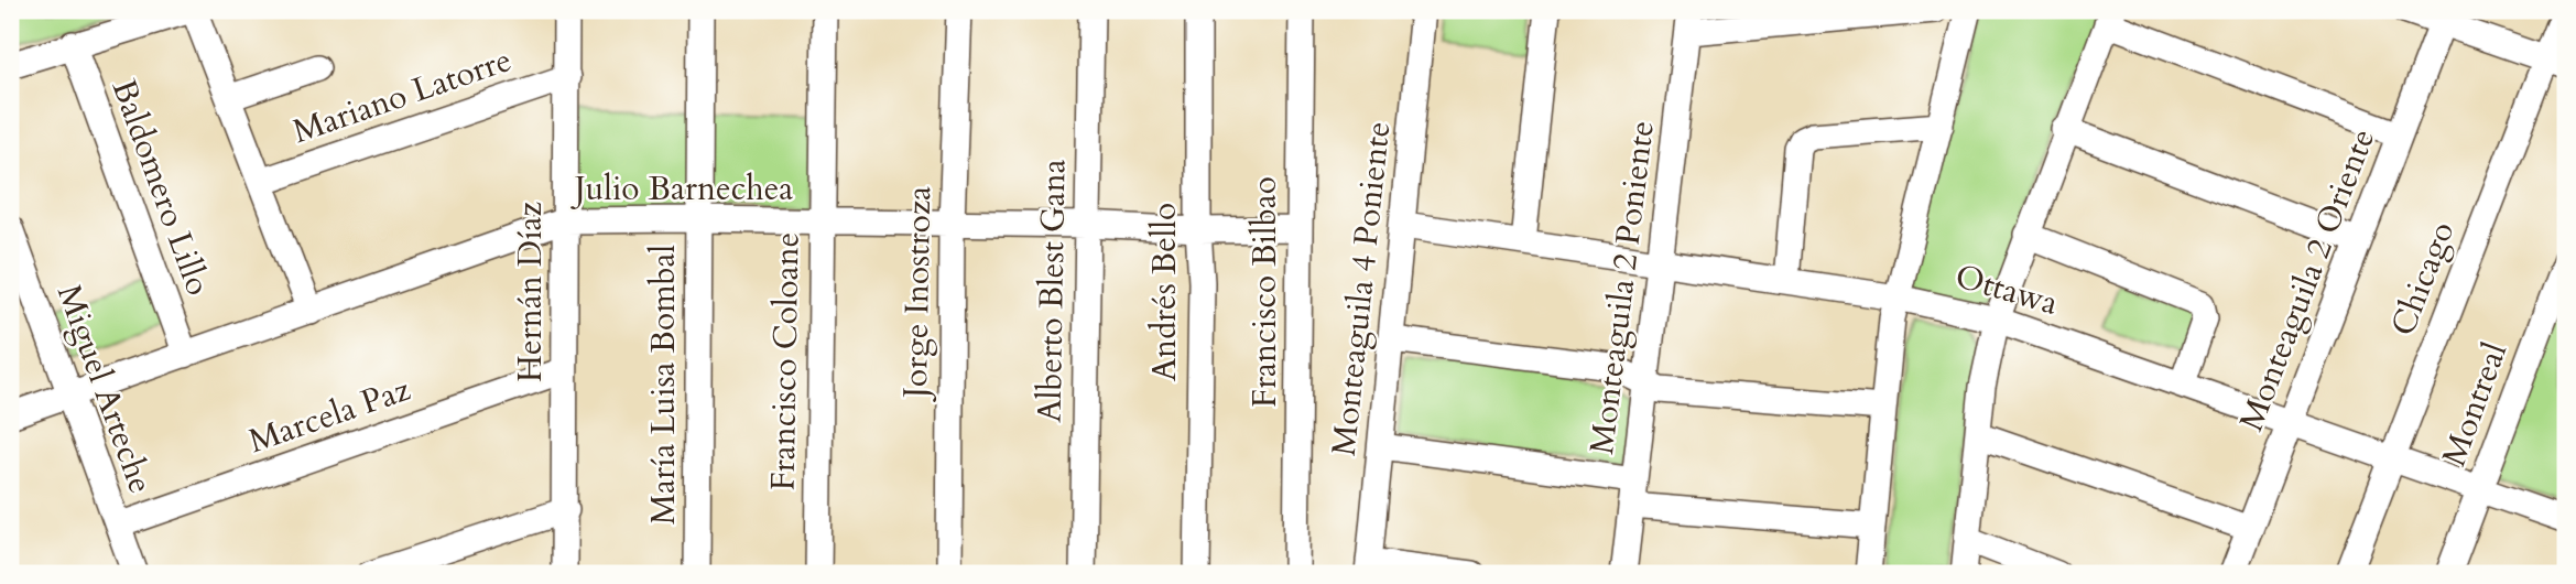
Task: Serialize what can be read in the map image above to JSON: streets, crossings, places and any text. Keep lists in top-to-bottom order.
{
  "streets": {
    "street": [
      "Mariano Latorre",
      "Baldomero Lillo",
      "Julio Barnechea",
      "Chicago",
      "Monteaguila 2 Oriente",
      "Monteaguila 2 Poniente",
      "Monteaguila 4 Poniente",
      "Ottawa",
      "Alberto Blest Gana",
      "Hernán Díaz",
      "Jorge Inostroza",
      "Andrés Bello",
      "Francisco Bilbao",
      "Francisco Coloane",
      "María Luisa Bombal",
      "Miguel Arteche",
      "Montreal",
      "Marcela Paz"
    ]
  },
  "crossings": [
    ["Mariano Latorre", "Hernán Díaz"],
    ["Baldomero Lillo", "Julio Barnechea"],
    ["Julio Barnechea", "Alberto Blest Gana"],
    ["Julio Barnechea", "Hernán Díaz"],
    ["Julio Barnechea", "Jorge Inostroza"],
    ["Julio Barnechea", "Andrés Bello"],
    ["Julio Barnechea", "Francisco Bilbao"],
    ["Julio Barnechea", "Francisco Coloane"],
    ["Julio Barnechea", "María Luisa Bombal"],
    ["Julio Barnechea", "Miguel Arteche"],
    ["Chicago", "Ottawa"],
    ["Monteaguila 2 Oriente", "Ottawa"],
    ["Monteaguila 2 Poniente", "Ottawa"],
    ["Monteaguila 4 Poniente", "Ottawa"],
    ["Ottawa", "Montreal"],
    ["Hernán Díaz", "Marcela Paz"],
    ["Miguel Arteche", "Marcela Paz"]
  ]
}
